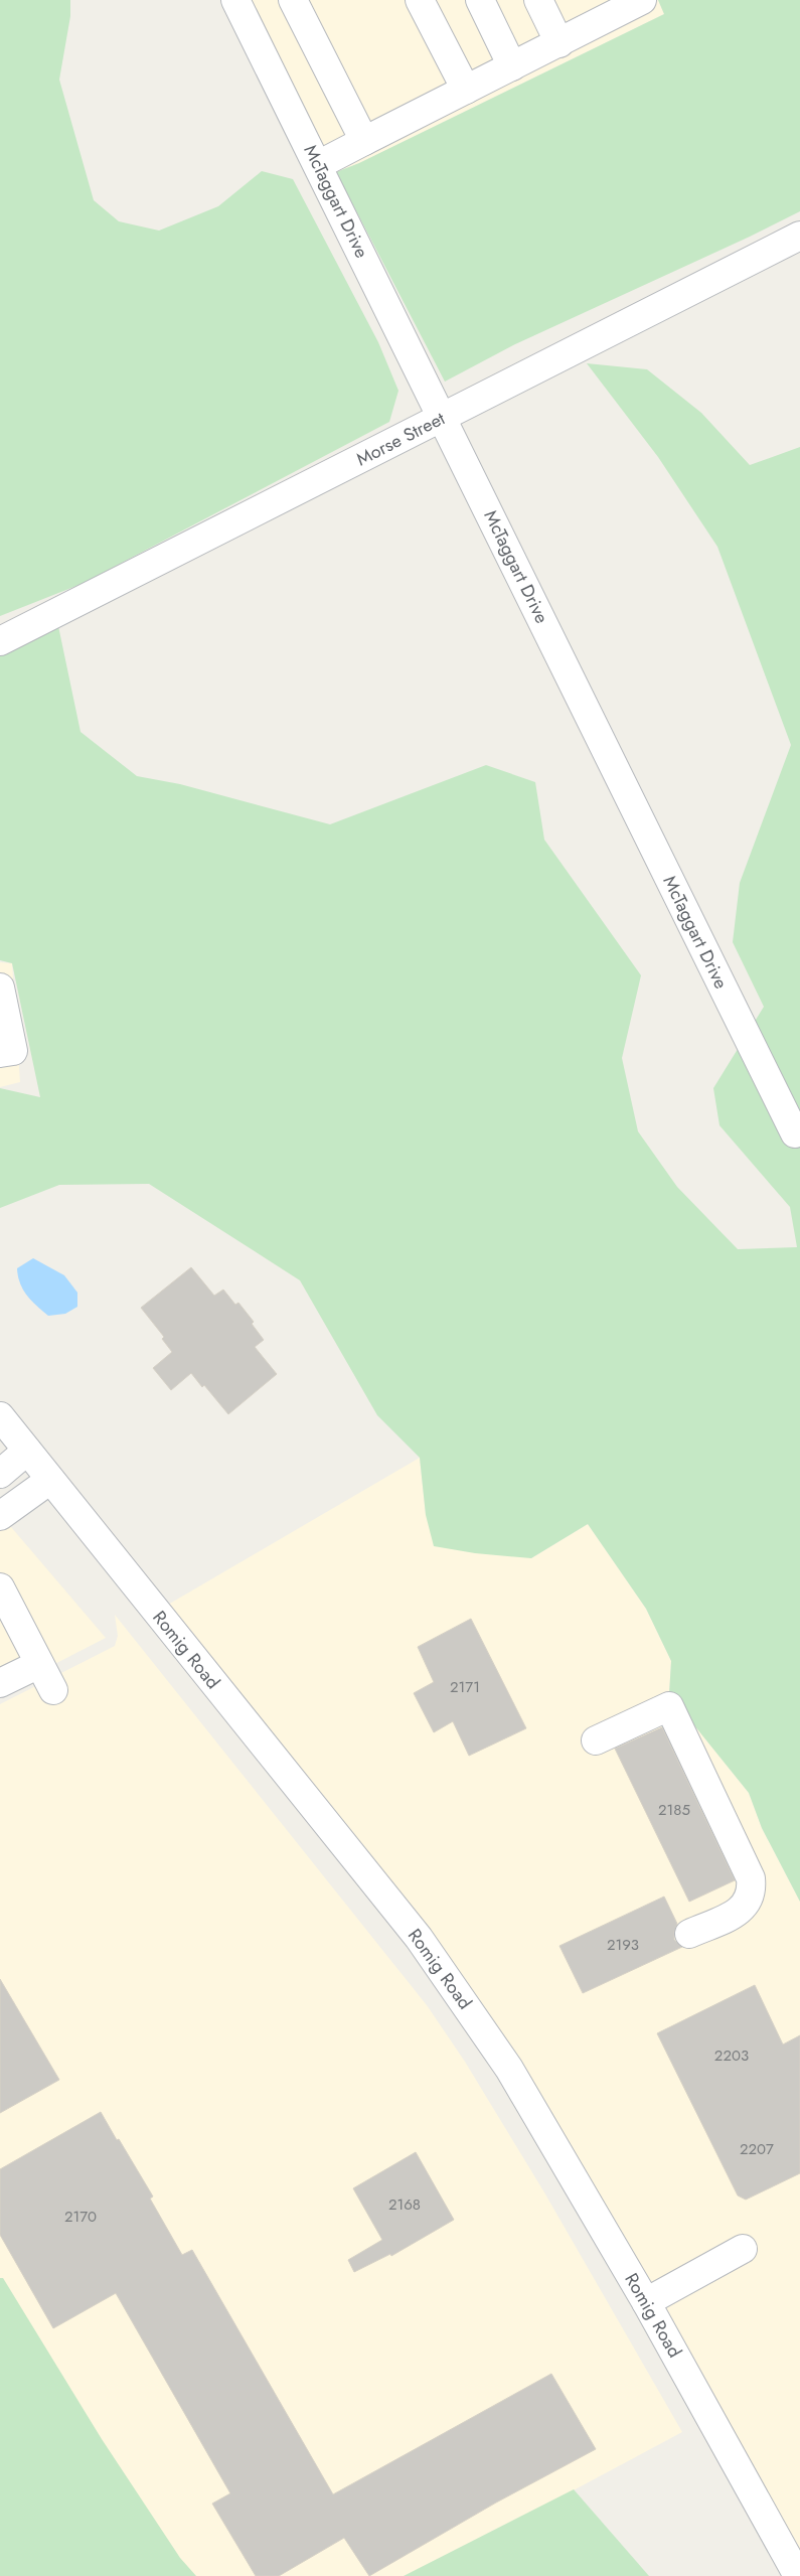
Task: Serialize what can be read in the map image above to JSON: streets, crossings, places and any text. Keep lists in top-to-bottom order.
{
  "streets": {
    "street": ["McTaggart Drive", "Morse Street", "Romig Road"]
  },
  "crossings": [
    ["McTaggart Drive", "Morse Street"]
  ],
  "house_numbers": [
    "2171",
    "2185",
    "2193",
    "2203",
    "2207",
    "2168",
    "2170"
  ]
}
